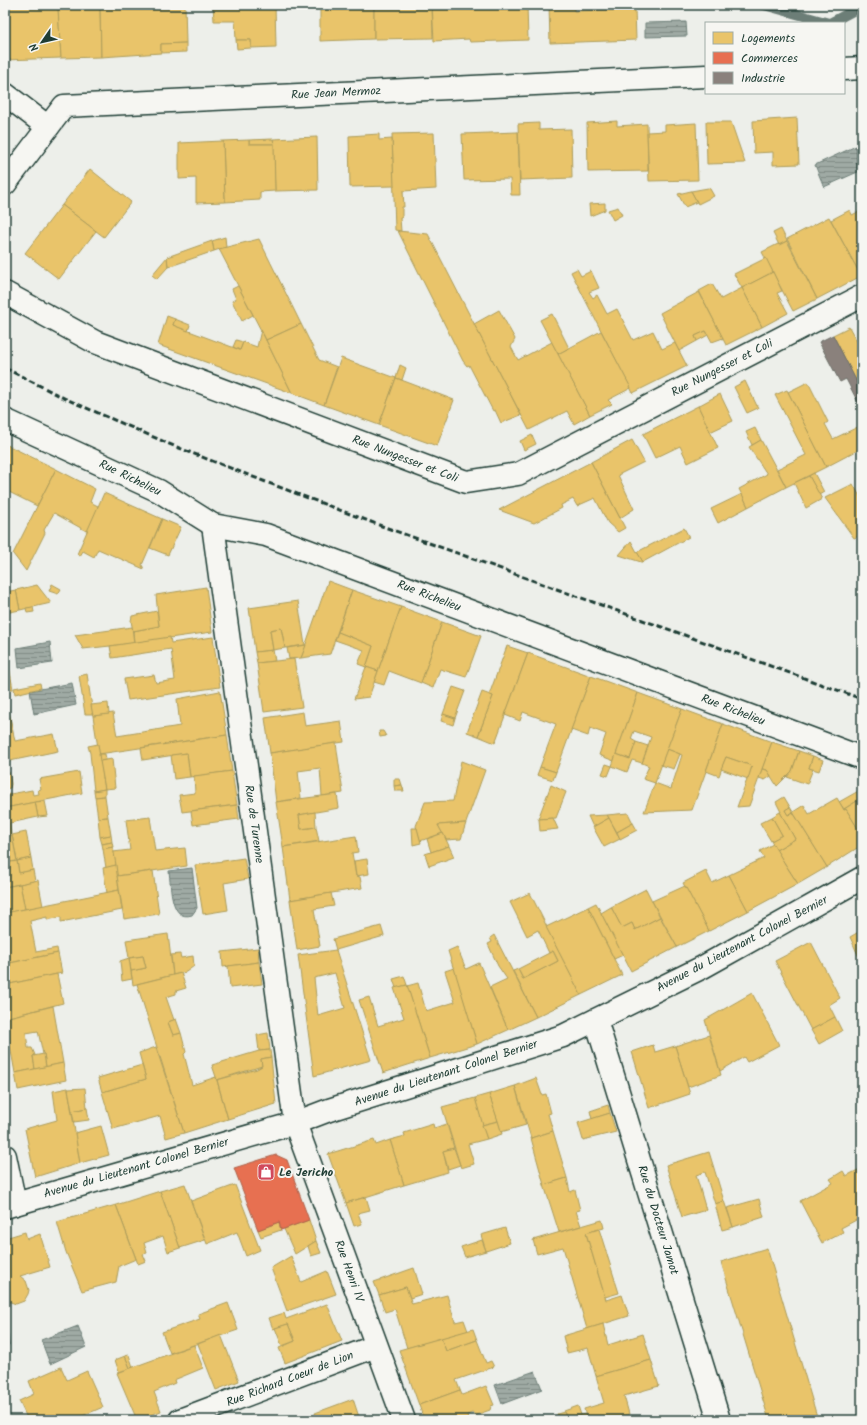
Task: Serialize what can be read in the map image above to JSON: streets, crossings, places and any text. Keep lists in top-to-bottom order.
{
  "streets": {
    "street": [
      "Rue Jean Mermoz",
      "Rue Nungesser et Coli",
      "Rue Richelieu",
      "Rue de Turenne",
      "Avenue du Lieutenant Colonel Bernier",
      "Rue du Docteur Jamot",
      "Rue Henri IV",
      "Rue Richard Coeur de Lion"
    ]
  },
  "crossings": [
    ["Rue Richelieu", "Rue de Turenne"],
    ["Rue de Turenne", "Avenue du Lieutenant Colonel Bernier"],
    ["Rue de Turenne", "Rue Henri IV"],
    ["Avenue du Lieutenant Colonel Bernier", "Rue du Docteur Jamot"],
    ["Avenue du Lieutenant Colonel Bernier", "Rue Henri IV"],
    ["Rue Henri IV", "Rue Richard Coeur de Lion"]
  ],
  "places": {
    "shop": ["Le Jericho"]
  },
  "legend": ["Logements", "Commerces", "Industrie"],
  "north": "bottom left"
}
